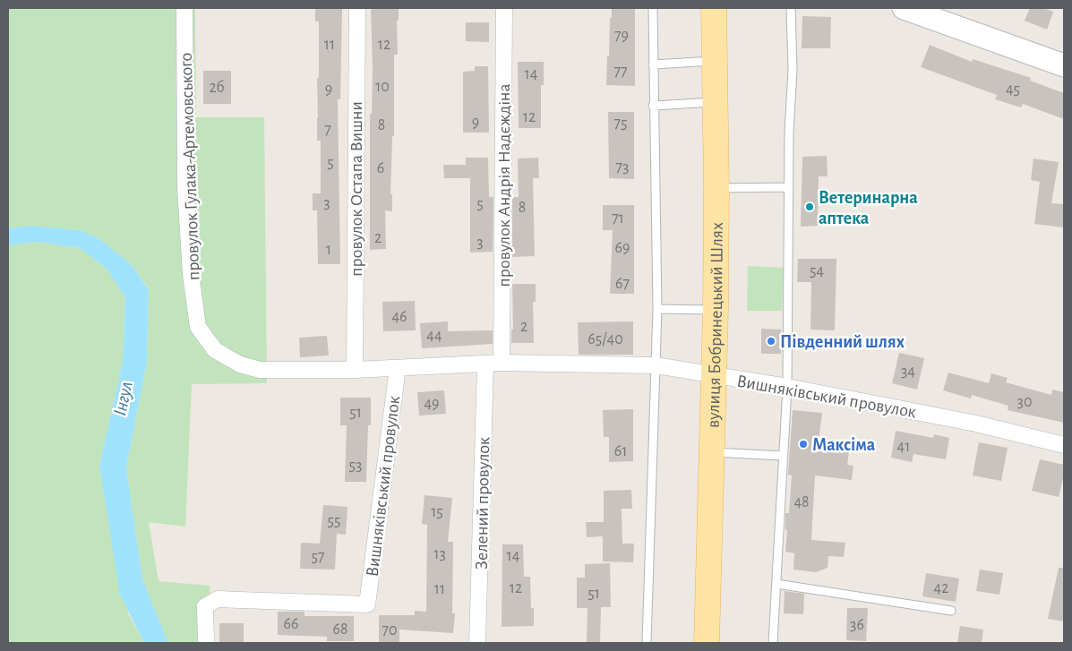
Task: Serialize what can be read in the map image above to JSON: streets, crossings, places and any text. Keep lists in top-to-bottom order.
{
  "streets": {
    "main road": ["вулиця Бобринецький Шлях"],
    "street": [
      "провулок Гулака-Артемовського",
      "провулок Андрія Надєждіна",
      "провулок Остапа Вишни",
      "Вишняківський провулок",
      "Зелений провулок"
    ]
  },
  "crossings": [
    ["провулок Гулака-Артемовського", "Вишняківський провулок"],
    ["провулок Андрія Надєждіна", "Вишняківський провулок"],
    ["провулок Остапа Вишни", "Вишняківський провулок"],
    ["вулиця Бобринецький Шлях", "Вишняківський провулок"],
    ["Вишняківський провулок", "Зелений провулок"]
  ],
  "water": ["Інгул"],
  "places": ["Ветеринарна аптека", "Південний шлях", "Максіма"],
  "house_numbers": [
    "79",
    "11",
    "12",
    "77",
    "14",
    "10",
    "2б",
    "9",
    "45",
    "12",
    "9",
    "75",
    "8",
    "7",
    "5",
    "73",
    "6",
    "3",
    "5",
    "8",
    "71",
    "2",
    "3",
    "69",
    "1",
    "54",
    "67",
    "46",
    "2",
    "44",
    "65/40",
    "34",
    "30",
    "49",
    "51",
    "41",
    "61",
    "53",
    "48",
    "15",
    "55",
    "13",
    "14",
    "57",
    "12",
    "42",
    "11",
    "51",
    "66",
    "36",
    "68",
    "70"
  ]
}
